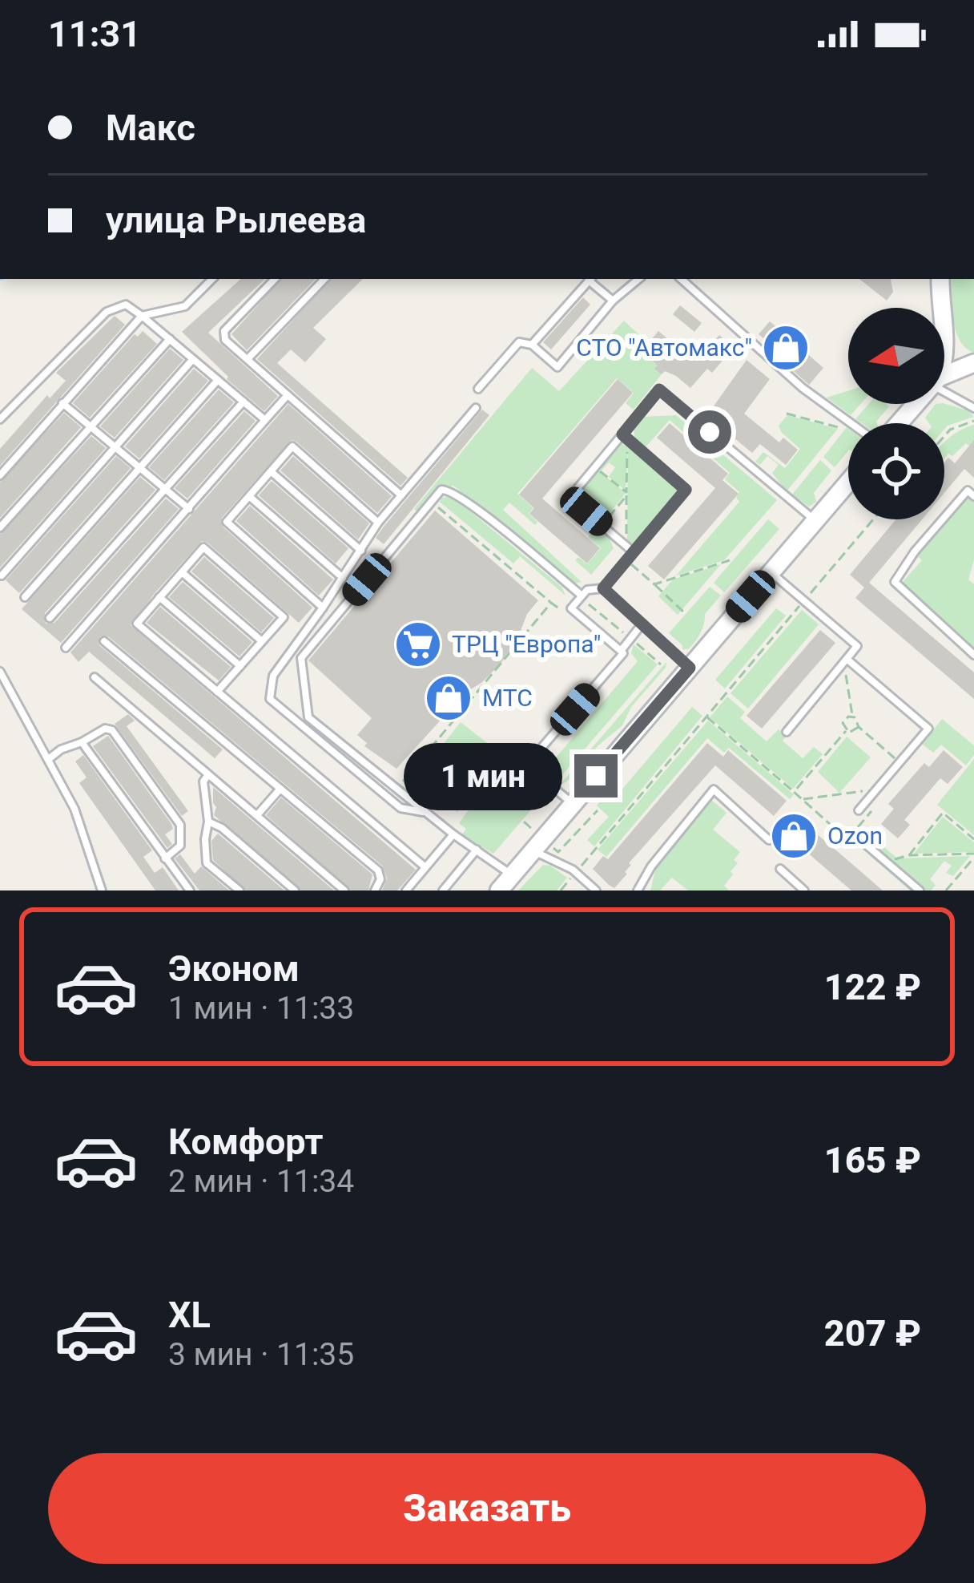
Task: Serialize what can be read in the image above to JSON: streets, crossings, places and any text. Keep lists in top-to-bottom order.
{
  "places": {
    "shop": ["СТО \"Автомакс\"", "МТС", "Ozon"],
    "supermarket": ["ТРЦ \"Европа\""]
  },
  "north": "left",
  "page": {
    "status": "11:31",
    "banner": ["Макс", "улица Рылеева"],
    "bubble": "1 мин",
    "list": [
      {
        "name": "Эконом",
        "note": "1 мин · 11:33",
        "value": "122 ₽"
      },
      {
        "name": "Комфорт",
        "note": "2 мин · 11:34",
        "value": "165 ₽"
      },
      {
        "name": "XL",
        "note": "3 мин · 11:35",
        "value": "207 ₽"
      }
    ],
    "buttons": "Заказать"
  }
}
